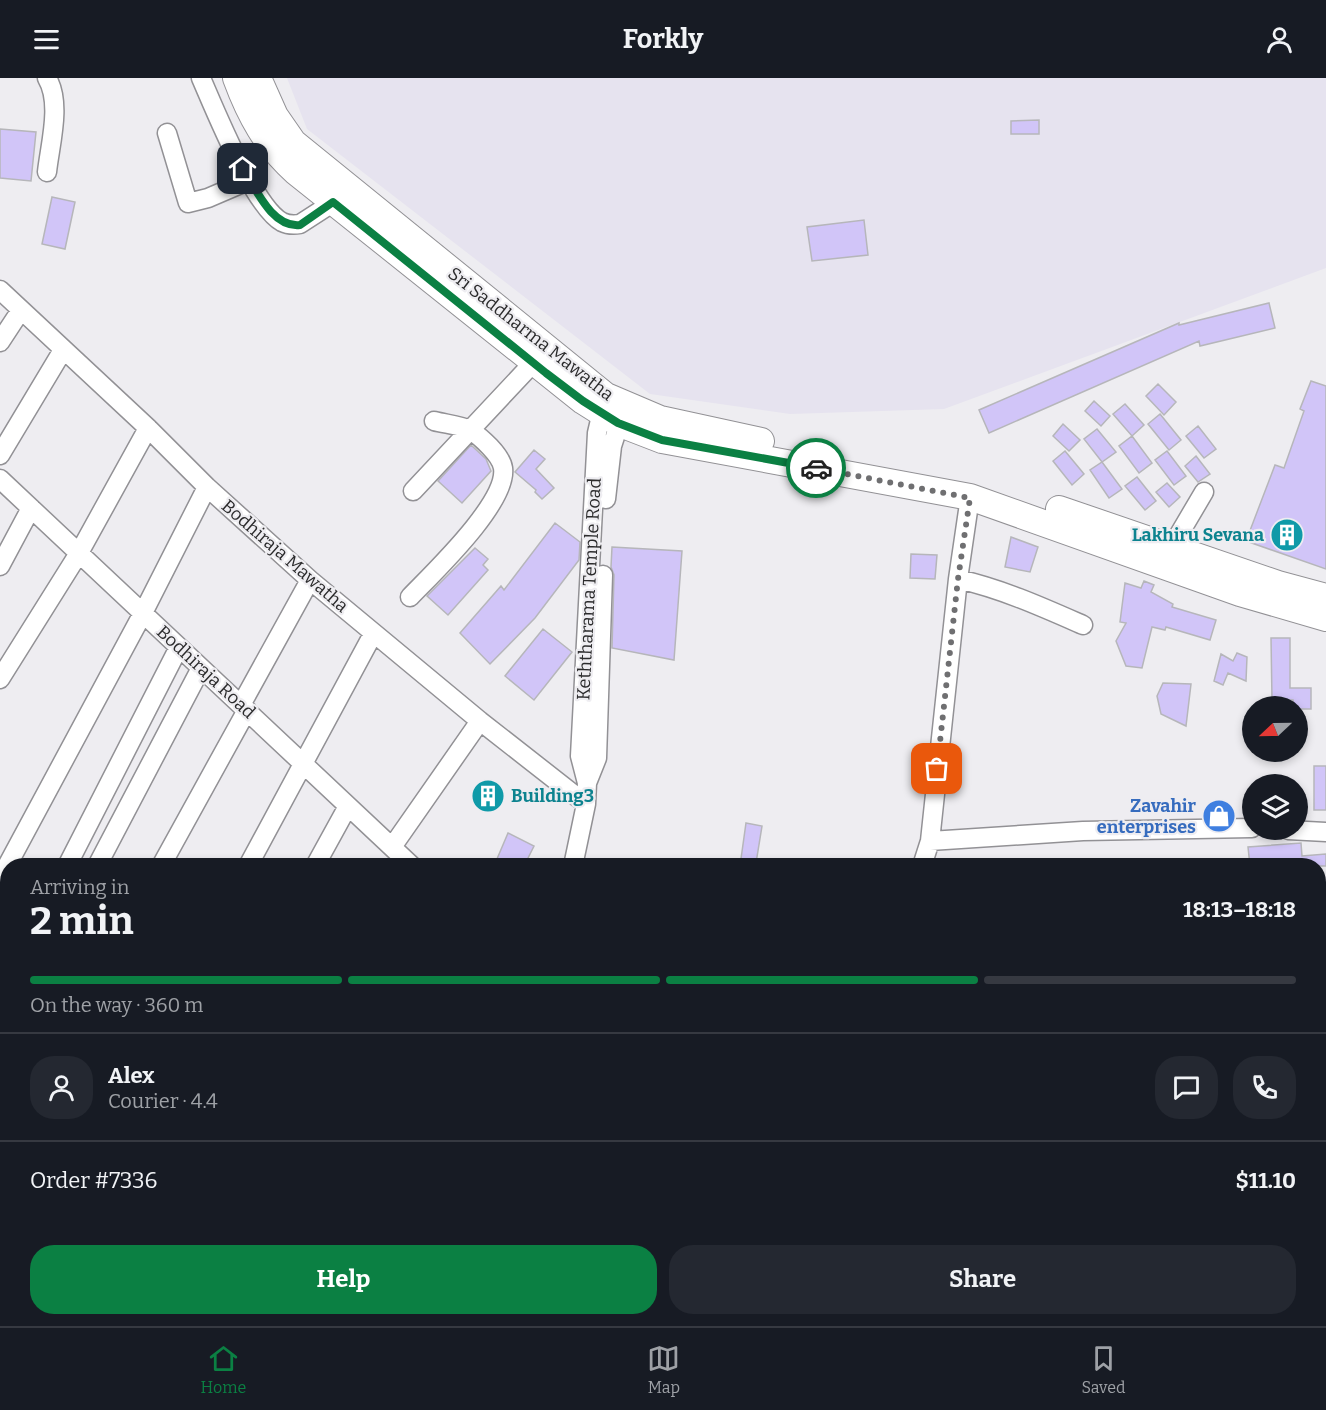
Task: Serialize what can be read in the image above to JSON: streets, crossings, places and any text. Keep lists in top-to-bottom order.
{
  "streets": {
    "highway": ["Sri Saddharma Mawatha"],
    "street": ["Bodhiraja Mawatha", "Keththarama Temple Road", "Bodhiraja Road"]
  },
  "crossings": [
    ["Sri Saddharma Mawatha", "Keththarama Temple Road"],
    ["Bodhiraja Mawatha", "Keththarama Temple Road"]
  ],
  "places": {
    "building": ["Lakhiru Sevana", "Building3"],
    "shop": ["Zavahir enterprises"]
  },
  "north": "left",
  "page": {
    "header": "Forkly",
    "heading": ["2 min", "Arriving in", "18:13–18:18"],
    "panel": [
      "Alex",
      "Courier · 4.4",
      "Order #7336",
      "$11.10"
    ],
    "bar": "On the way · 360 m",
    "buttons": ["Help", "Share"],
    "tabs": ["Home", "Map", "Saved"]
  }
}
